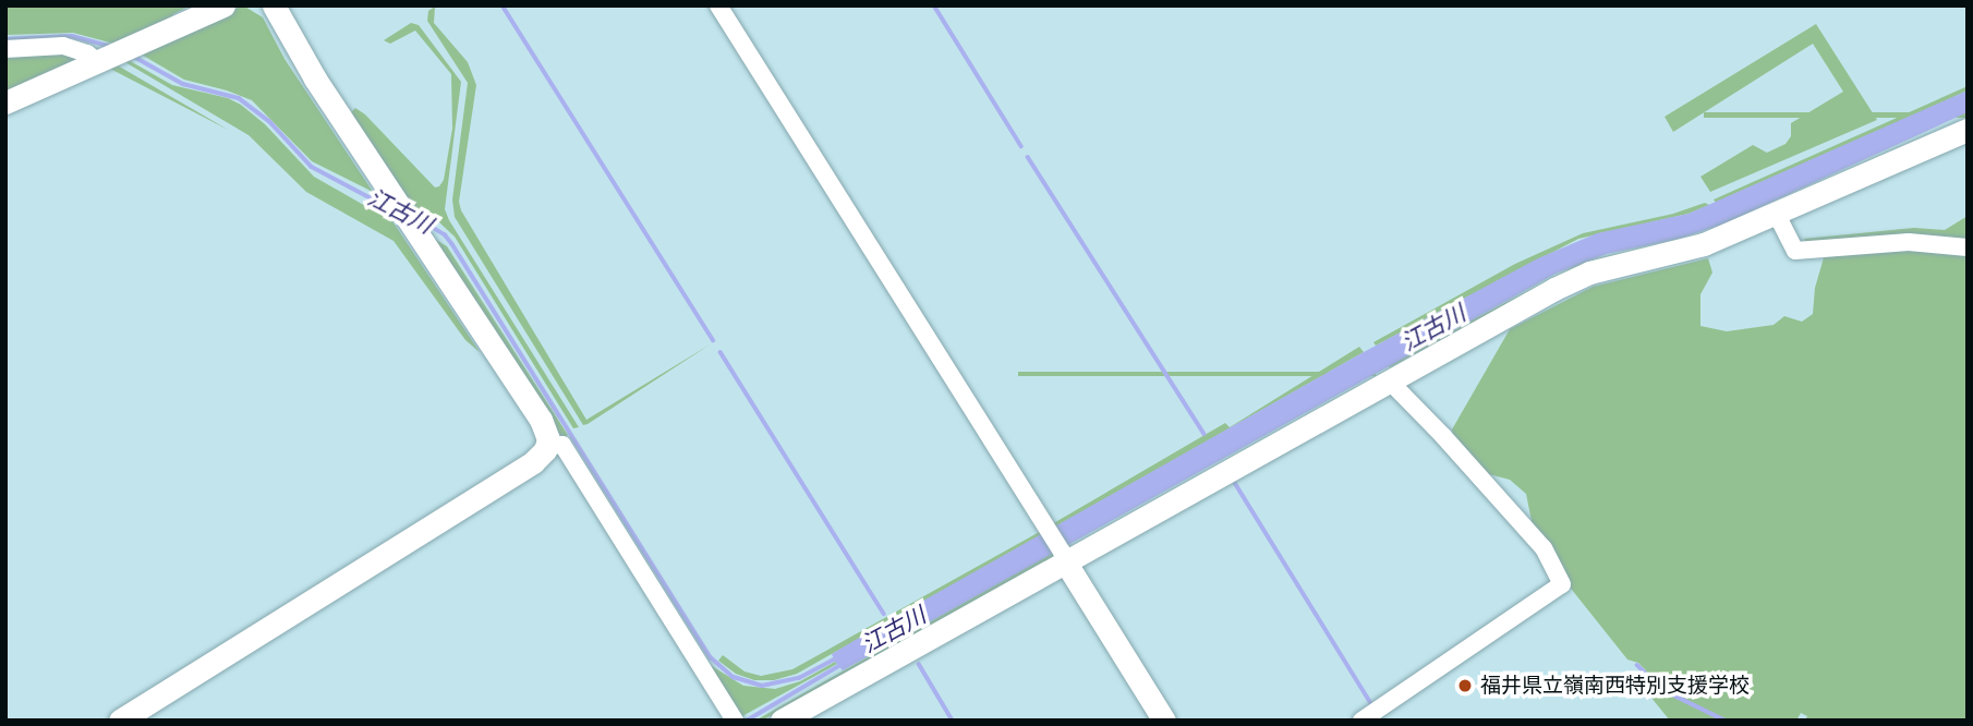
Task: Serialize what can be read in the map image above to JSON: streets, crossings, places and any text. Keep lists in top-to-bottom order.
{
  "water": ["江古川"],
  "places": ["福井県立嶺南西特別支援学校"]
}
